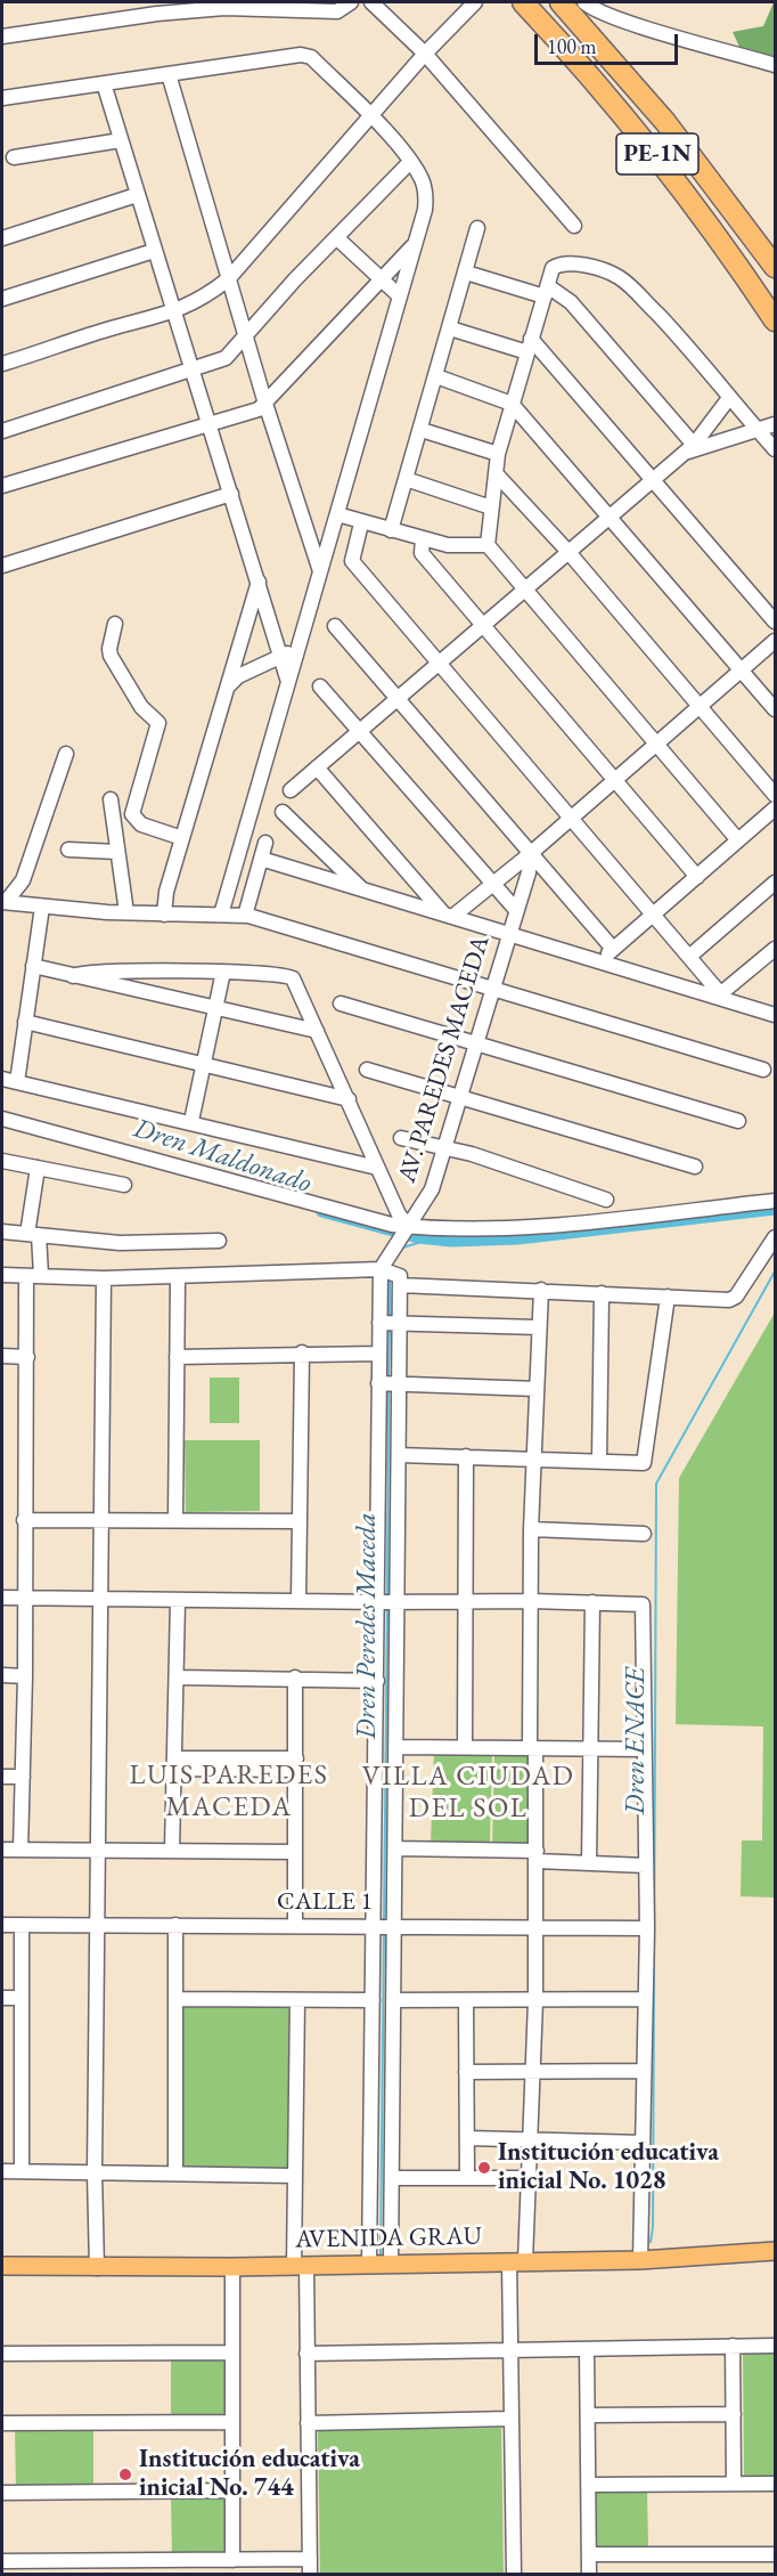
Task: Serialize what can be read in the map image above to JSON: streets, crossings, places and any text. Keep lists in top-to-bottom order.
{
  "streets": {
    "highway": ["PE-1N"],
    "main road": ["AVENIDA GRAU"],
    "street": ["AV. PAREDES MACEDA", "CALLE 1"]
  },
  "districts": ["LUIS PAREDES MACEDA", "VILLA CIUDAD DEL SOL"],
  "water": ["Dren Maldonado", "Dren Peredes Maceda", "Dren ENACE"],
  "places": ["Institución educativa inicial No. 1028", "Institución educativa inicial No. 744"],
  "scale_bar": "100 m"
}
